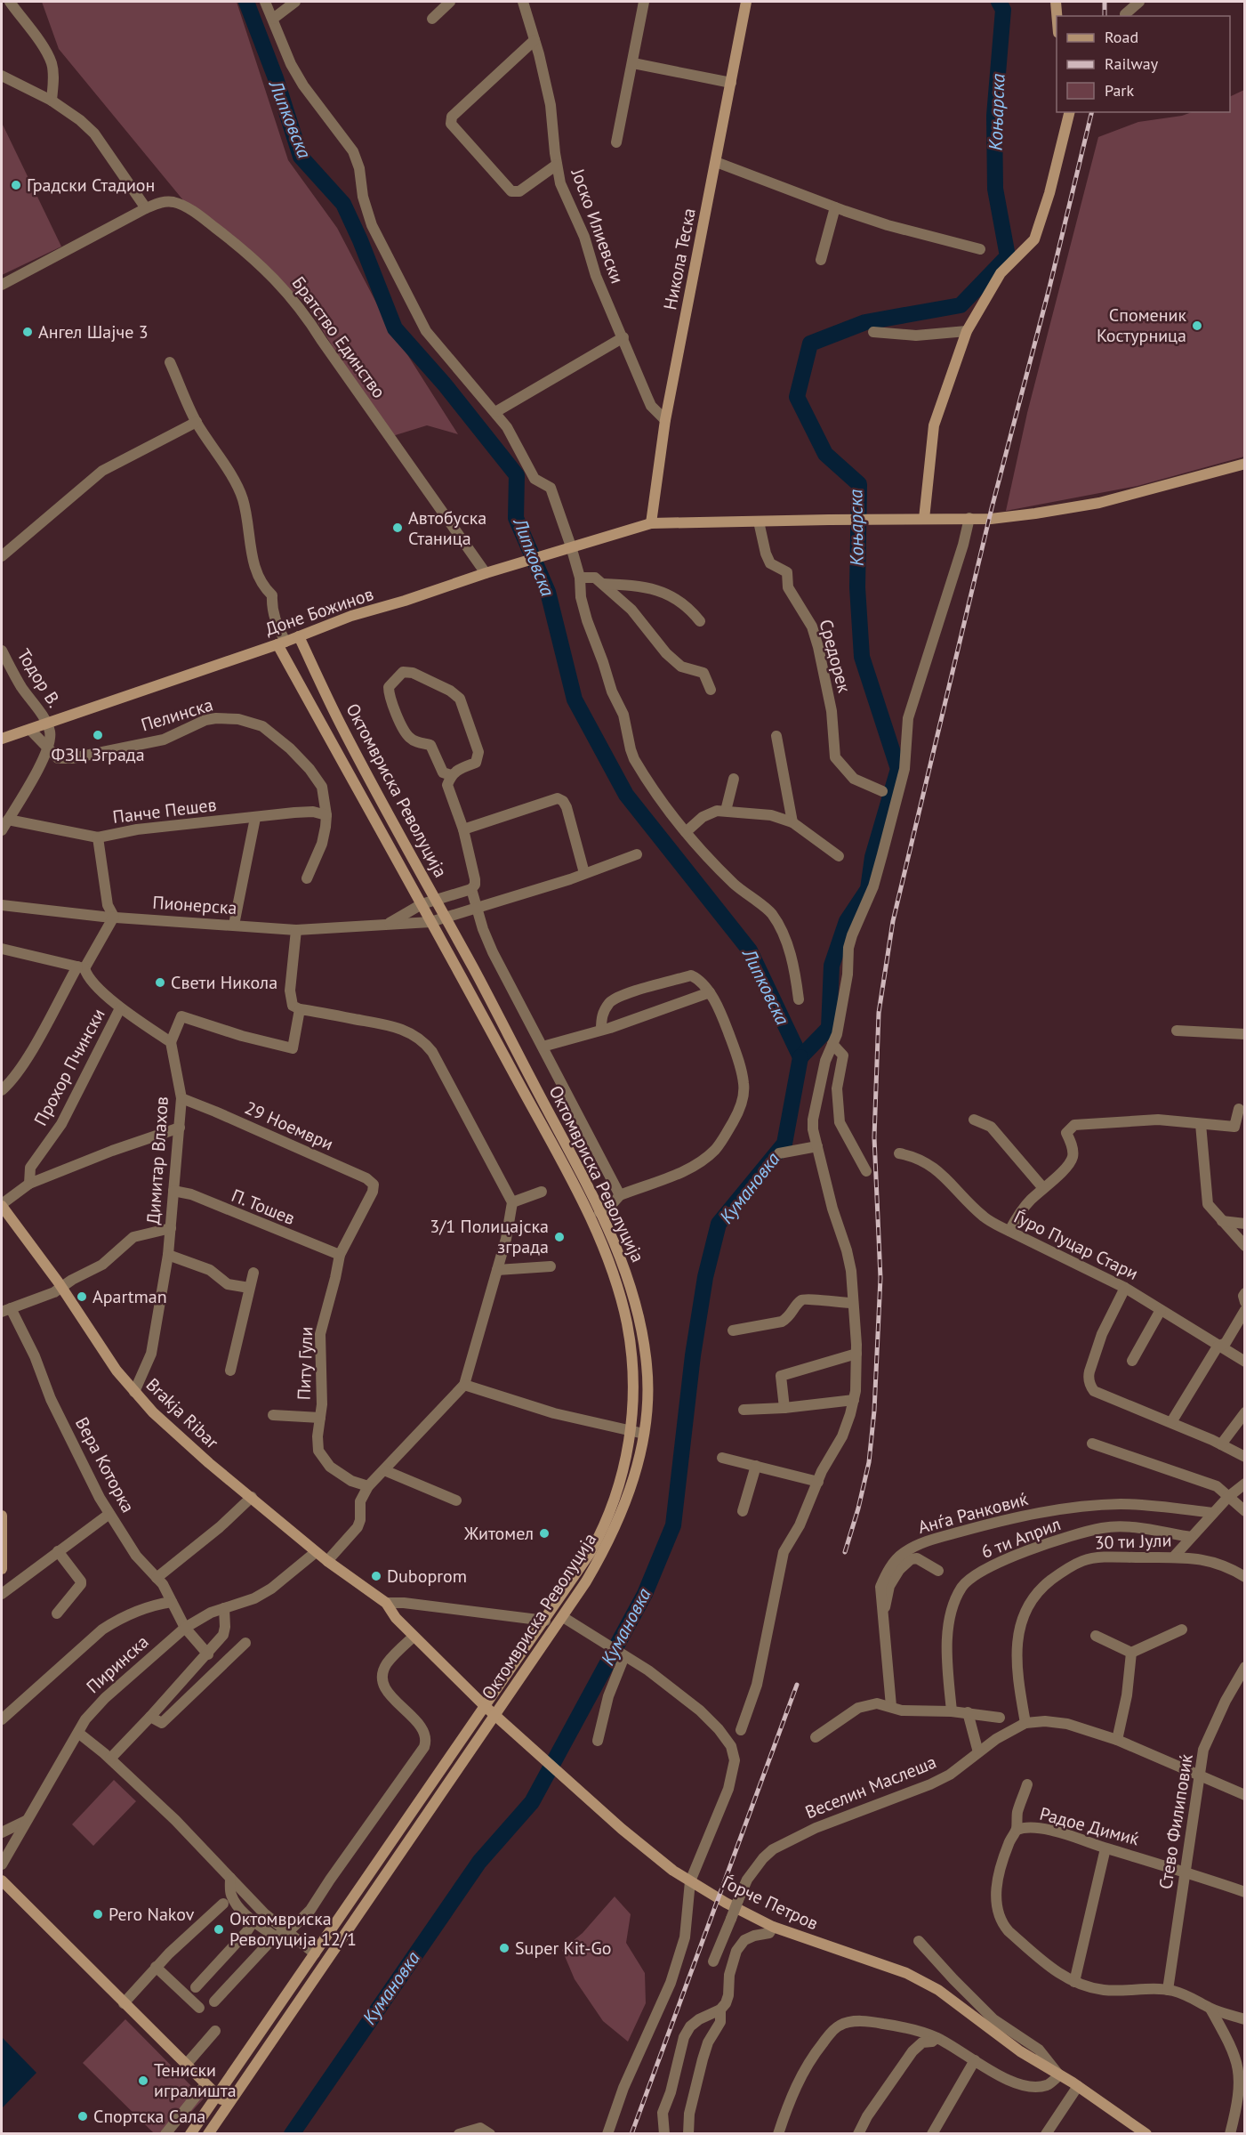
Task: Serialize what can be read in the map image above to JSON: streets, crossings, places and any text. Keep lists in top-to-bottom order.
{
  "streets": {
    "street": [
      "Јоско Илиевски",
      "Никола Теска",
      "Братство Единство",
      "Доне Божинов",
      "Средорек",
      "Тодор В.",
      "Пелинска",
      "Октомвриска Револуција",
      "Панче Пешев",
      "Пионерска",
      "Прохор Пчински",
      "29 Ноември",
      "Димитар Влахов",
      "П. Тошев",
      "Ѓуро Пуцар Стари",
      "Питу Гули",
      "Brakja Ribar",
      "Вера Которка",
      "Анѓа Ранковиќ",
      "6 ти Април",
      "30 ти Јули",
      "Пиринска",
      "Веселин Маслеша",
      "Стево Филиповиќ",
      "Радое Димиќ",
      "Ѓорче Петров"
    ]
  },
  "crossings": [
    ["Јоско Илиевски", "Никола Теска"],
    ["Никола Теска", "Доне Божинов"],
    ["Братство Единство", "Доне Божинов"],
    ["Доне Божинов", "Средорек"],
    ["Доне Божинов", "Тодор В."],
    ["Доне Божинов", "Пелинска"],
    ["Доне Божинов", "Октомвриска Револуција"],
    ["Пелинска", "Панче Пешев"],
    ["Октомвриска Револуција", "Пионерска"],
    ["Октомвриска Револуција", "Ѓорче Петров"],
    ["29 Ноември", "Димитар Влахов"],
    ["29 Ноември", "Питу Гули"],
    ["Димитар Влахов", "П. Тошев"],
    ["Димитар Влахов", "Brakja Ribar"],
    ["П. Тошев", "Питу Гули"],
    ["Brakja Ribar", "Пиринска"],
    ["Brakja Ribar", "Ѓорче Петров"],
    ["Вера Которка", "Пиринска"],
    ["30 ти Јули", "Веселин Маслеша"],
    ["Веселин Маслеша", "Стево Филиповиќ"],
    ["Стево Филиповиќ", "Радое Димиќ"]
  ],
  "water": ["Коњарска", "Липковска", "Кумановка"],
  "places": [
    "Градски Стадион",
    "Споменик Костурница",
    "Ангел Шајче 3",
    "Автобуска Станица",
    "ФЗЦ Зграда",
    "Свети Никола",
    "3/1 Полицајска зграда",
    "Apartman",
    "Житомел",
    "Duboprom",
    "Pero Nakov",
    "Октомвриска Револуција 12/1",
    "Super Kit-Go",
    "Тениски игралишта",
    "Спортска Сала"
  ],
  "legend": ["Road", "Railway", "Park"]
}
